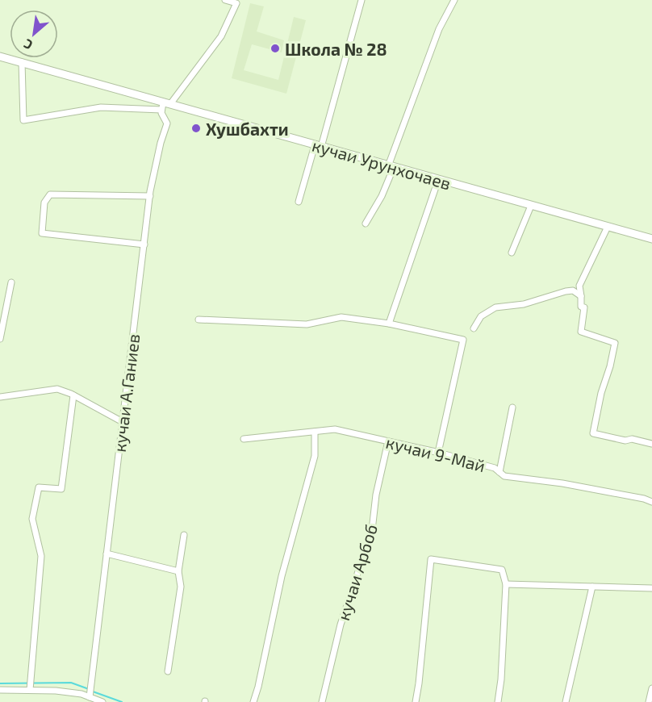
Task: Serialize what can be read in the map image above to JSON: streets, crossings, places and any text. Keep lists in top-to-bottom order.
{
  "streets": {
    "street": [
      "кучаи Урунхочаев",
      "кучаи А.Ганиев",
      "кучаи 9-Май",
      "кучаи Арбоб"
    ]
  },
  "crossings": [
    ["кучаи Урунхочаев", "кучаи А.Ганиев"],
    ["кучаи 9-Май", "кучаи Арбоб"]
  ],
  "places": ["Школа № 28", "Хушбахти"],
  "north": "bottom left"
}
